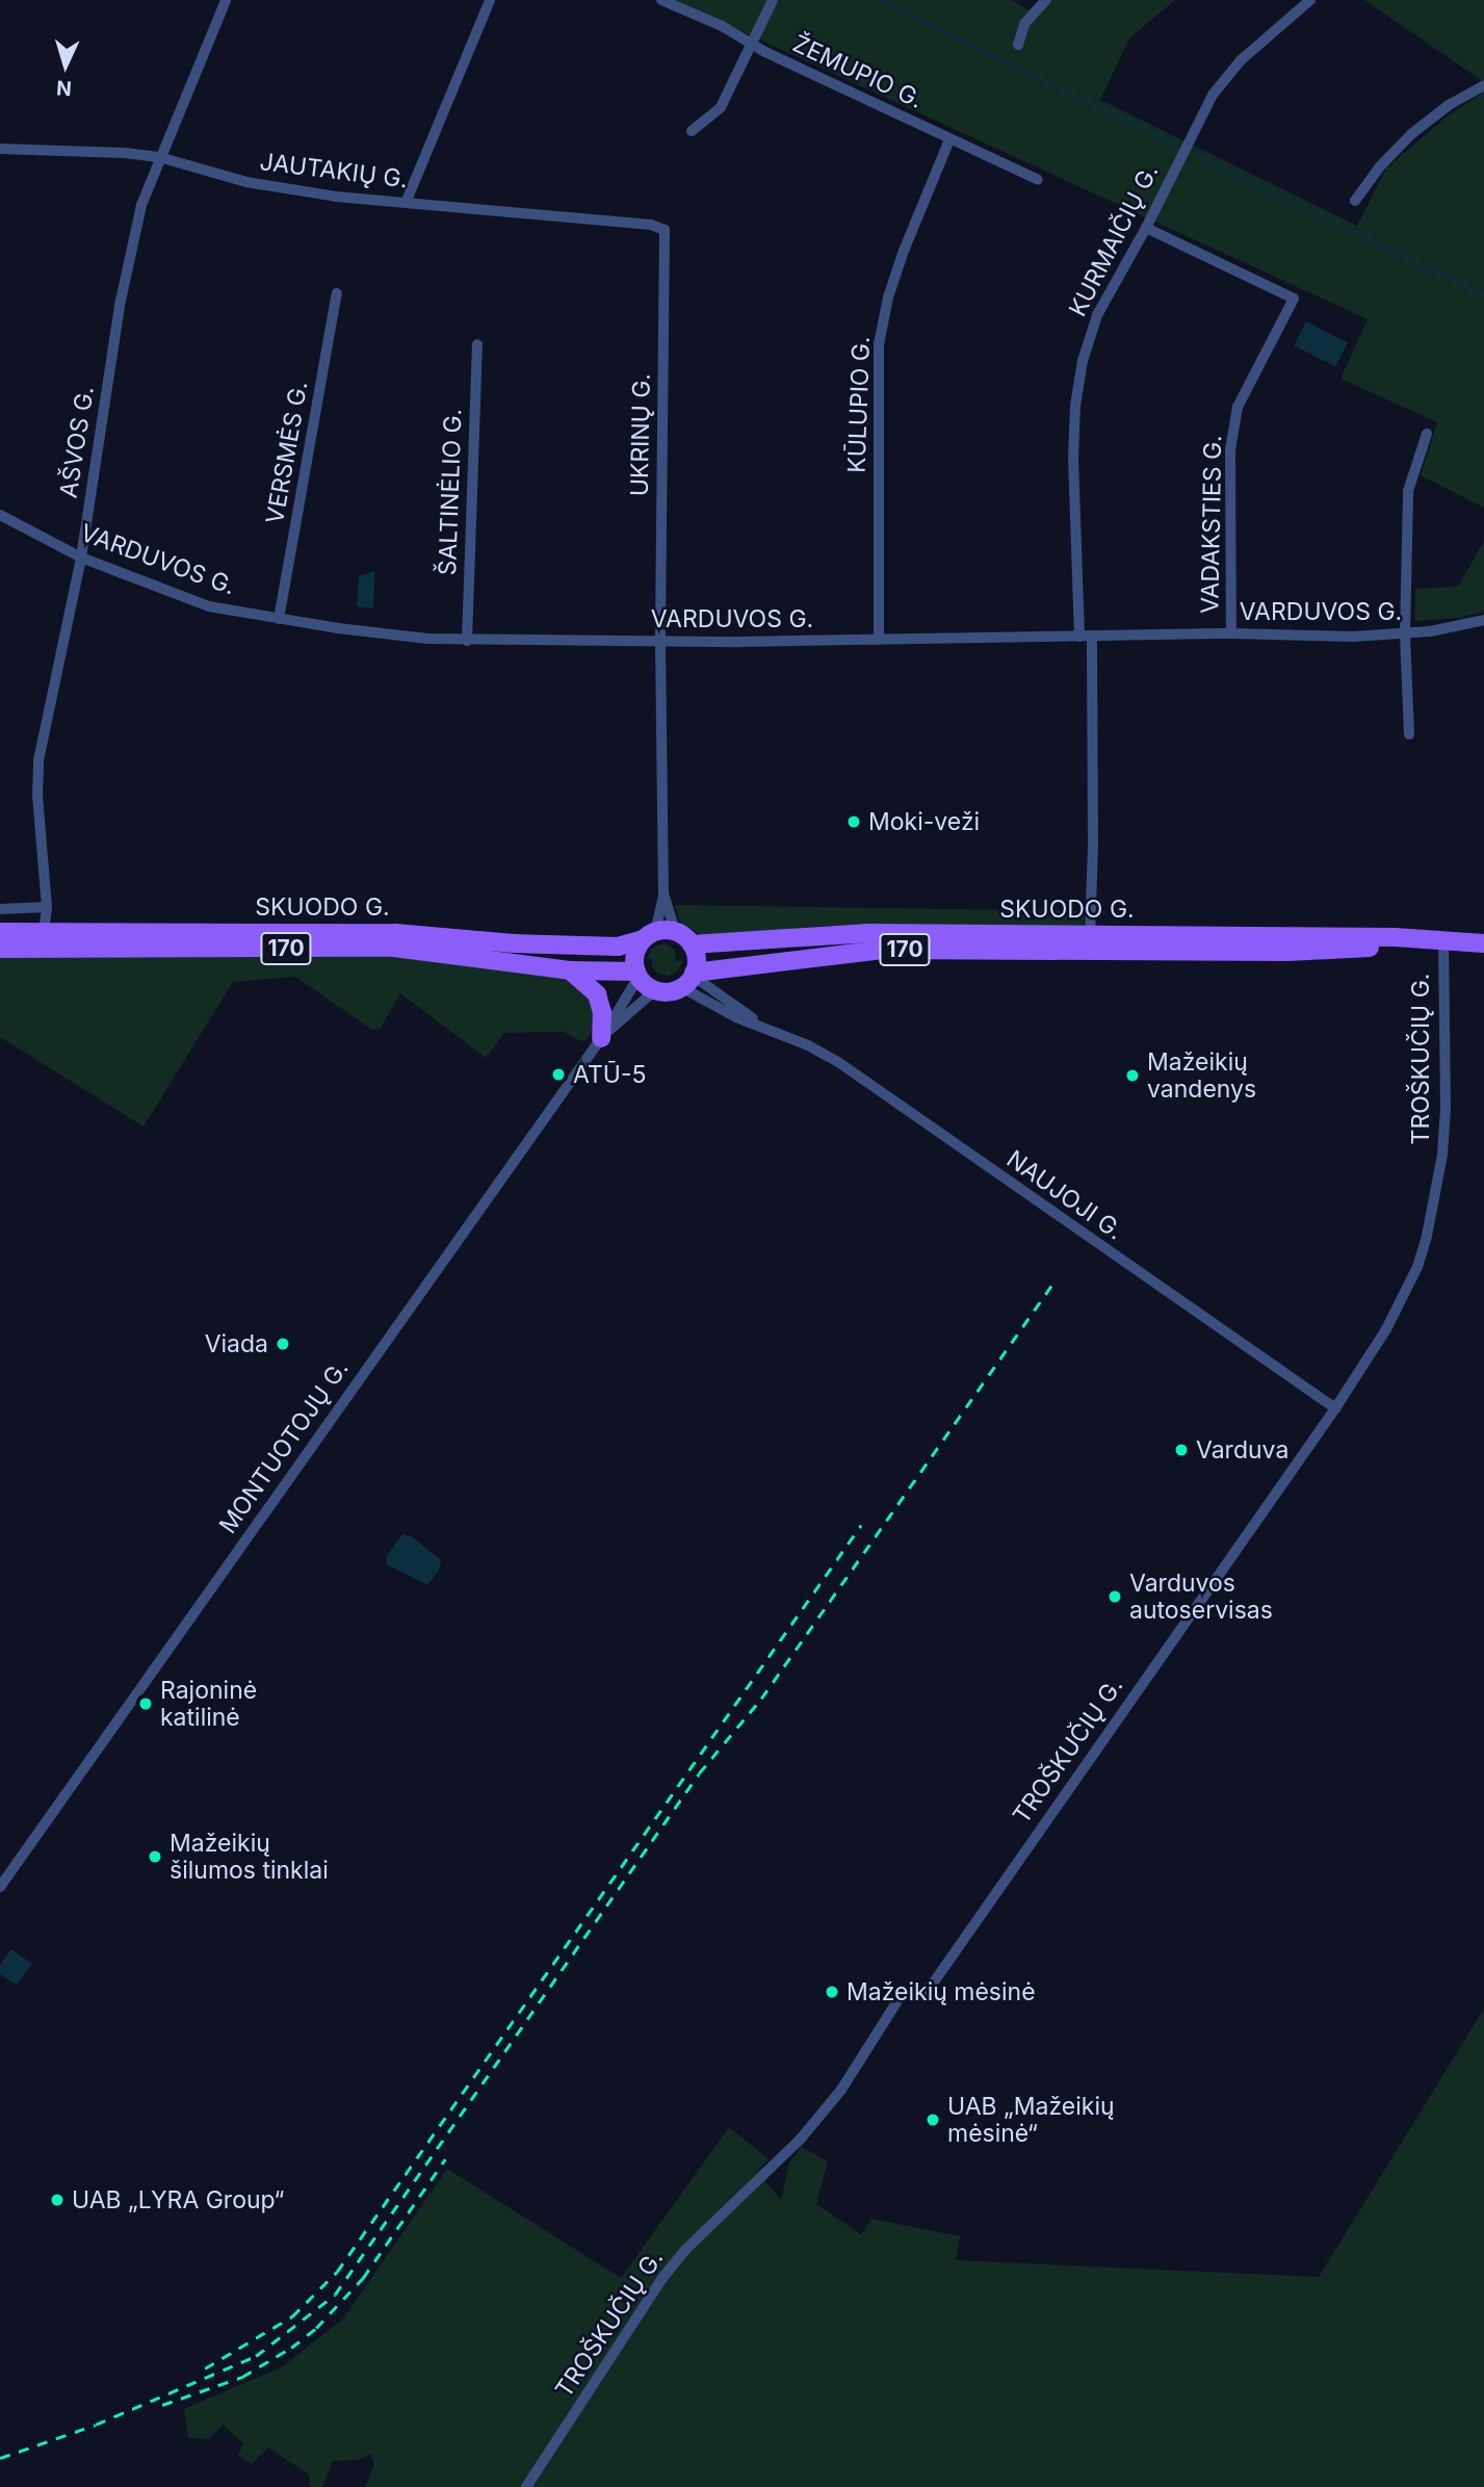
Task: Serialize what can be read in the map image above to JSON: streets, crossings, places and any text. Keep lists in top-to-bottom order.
{
  "streets": {
    "main road": ["SKUODO G.", "170"],
    "street": [
      "ŽEMUPIO G.",
      "JAUTAKIŲ G.",
      "KURMAIČIŲ G.",
      "KŪLUPIO G.",
      "UKRINŲ G.",
      "AŠVOS G.",
      "VERSMĖS G.",
      "ŠALTINĖLIO G.",
      "VADAKSTIES G.",
      "VARDUVOS G.",
      "TROŠKUČIŲ G.",
      "NAUJOJI G.",
      "MONTUOTOJŲ G."
    ]
  },
  "crossings": [
    ["ŽEMUPIO G.", "KŪLUPIO G."],
    ["JAUTAKIŲ G.", "UKRINŲ G."],
    ["JAUTAKIŲ G.", "AŠVOS G."],
    ["KURMAIČIŲ G.", "VADAKSTIES G."],
    ["KURMAIČIŲ G.", "VARDUVOS G."],
    ["KURMAIČIŲ G.", "SKUODO G."],
    ["KŪLUPIO G.", "VARDUVOS G."],
    ["UKRINŲ G.", "VARDUVOS G."],
    ["AŠVOS G.", "VARDUVOS G."],
    ["AŠVOS G.", "SKUODO G."],
    ["VERSMĖS G.", "VARDUVOS G."],
    ["ŠALTINĖLIO G.", "VARDUVOS G."],
    ["VADAKSTIES G.", "VARDUVOS G."],
    ["SKUODO G.", "TROŠKUČIŲ G."],
    ["SKUODO G.", "NAUJOJI G."],
    ["SKUODO G.", "MONTUOTOJŲ G."],
    ["TROŠKUČIŲ G.", "NAUJOJI G."],
    ["NAUJOJI G.", "MONTUOTOJŲ G."]
  ],
  "places": [
    "Moki-veži",
    "ATŪ-5",
    "Mažeikių vandenys",
    "Viada",
    "Varduva",
    "Varduvos autoservisas",
    "Rajoninė katilinė",
    "Mažeikių šilumos tinklai",
    "Mažeikių mėsinė",
    "UAB „Mažeikių mėsinė“",
    "UAB „LYRA Group“"
  ],
  "north": "bottom"
}
